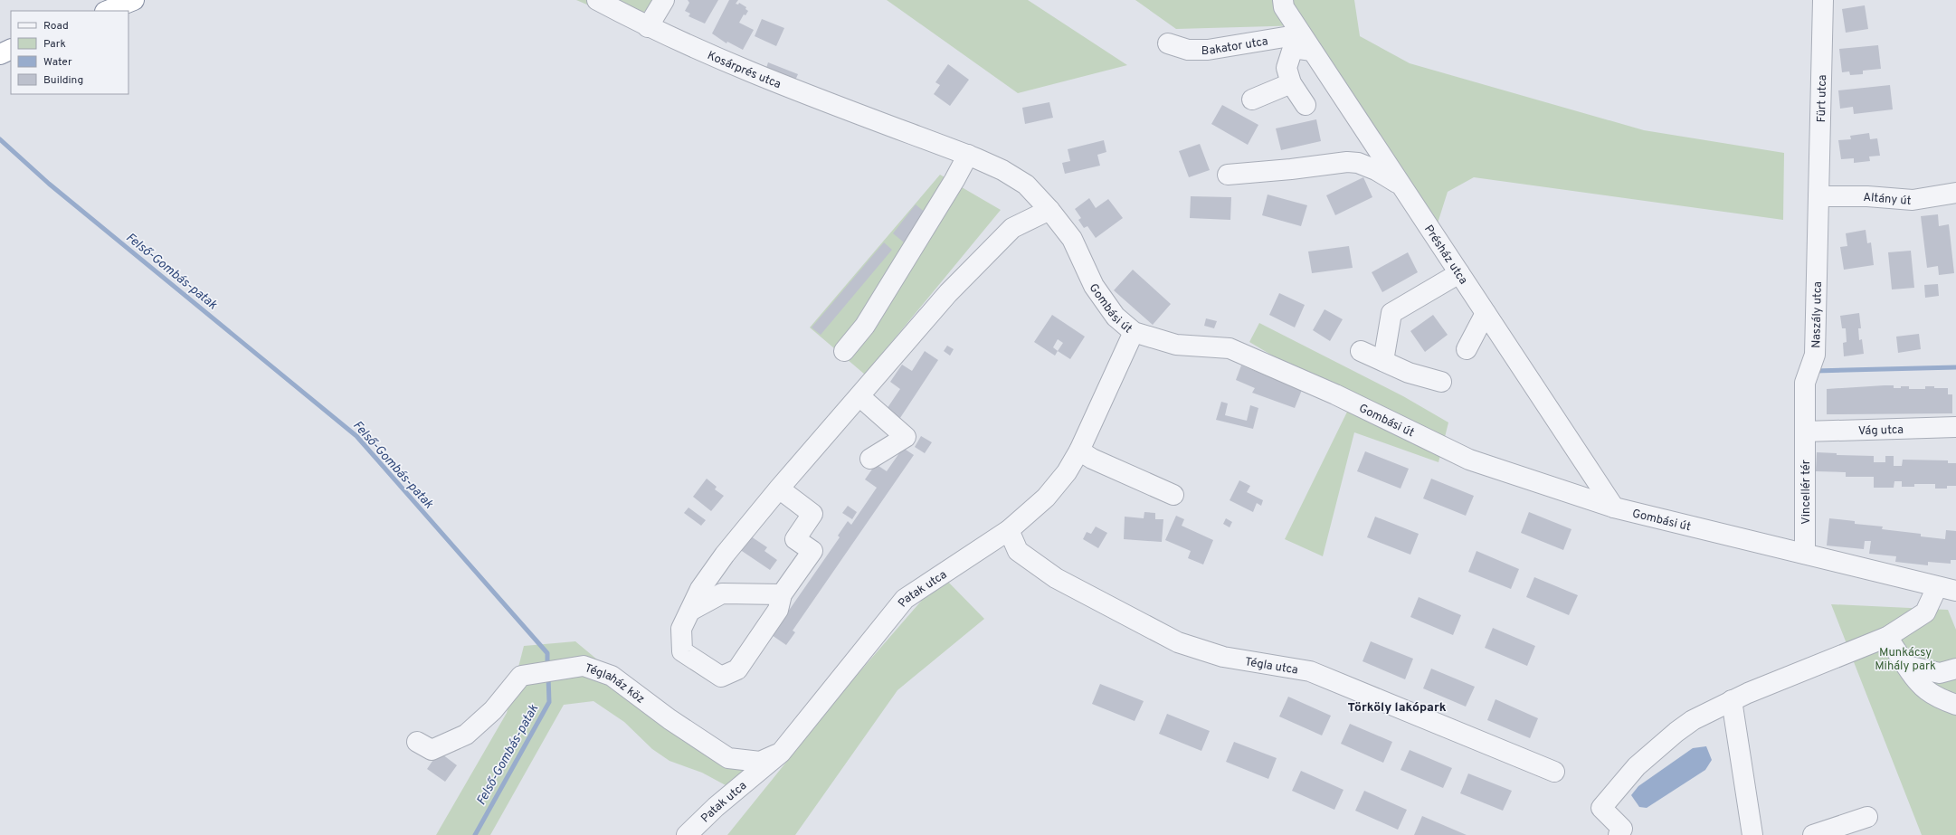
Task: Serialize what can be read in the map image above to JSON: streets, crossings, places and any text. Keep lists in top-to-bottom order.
{
  "streets": {
    "street": [
      "Bakator utca",
      "Kosárprés utca",
      "Fürt utca",
      "Altány út",
      "Présház utca",
      "Gombási út",
      "Naszály utca",
      "Vág utca",
      "Vincellér tér",
      "Patak utca",
      "Tégla utca",
      "Téglaház köz"
    ]
  },
  "crossings": [
    ["Bakator utca", "Présház utca"],
    ["Kosárprés utca", "Gombási út"],
    ["Fürt utca", "Altány út"],
    ["Fürt utca", "Naszály utca"],
    ["Altány út", "Naszály utca"],
    ["Présház utca", "Gombási út"],
    ["Gombási út", "Vincellér tér"],
    ["Gombási út", "Patak utca"],
    ["Naszály utca", "Vág utca"],
    ["Naszály utca", "Vincellér tér"],
    ["Vág utca", "Vincellér tér"],
    ["Patak utca", "Tégla utca"],
    ["Patak utca", "Téglaház köz"]
  ],
  "districts": ["Törköly lakópark"],
  "water": ["Felső-Gombás-patak"],
  "parks": ["Munkácsy Mihály park"],
  "legend": [
    "Road",
    "Park",
    "Water",
    "Building"
  ]
}
